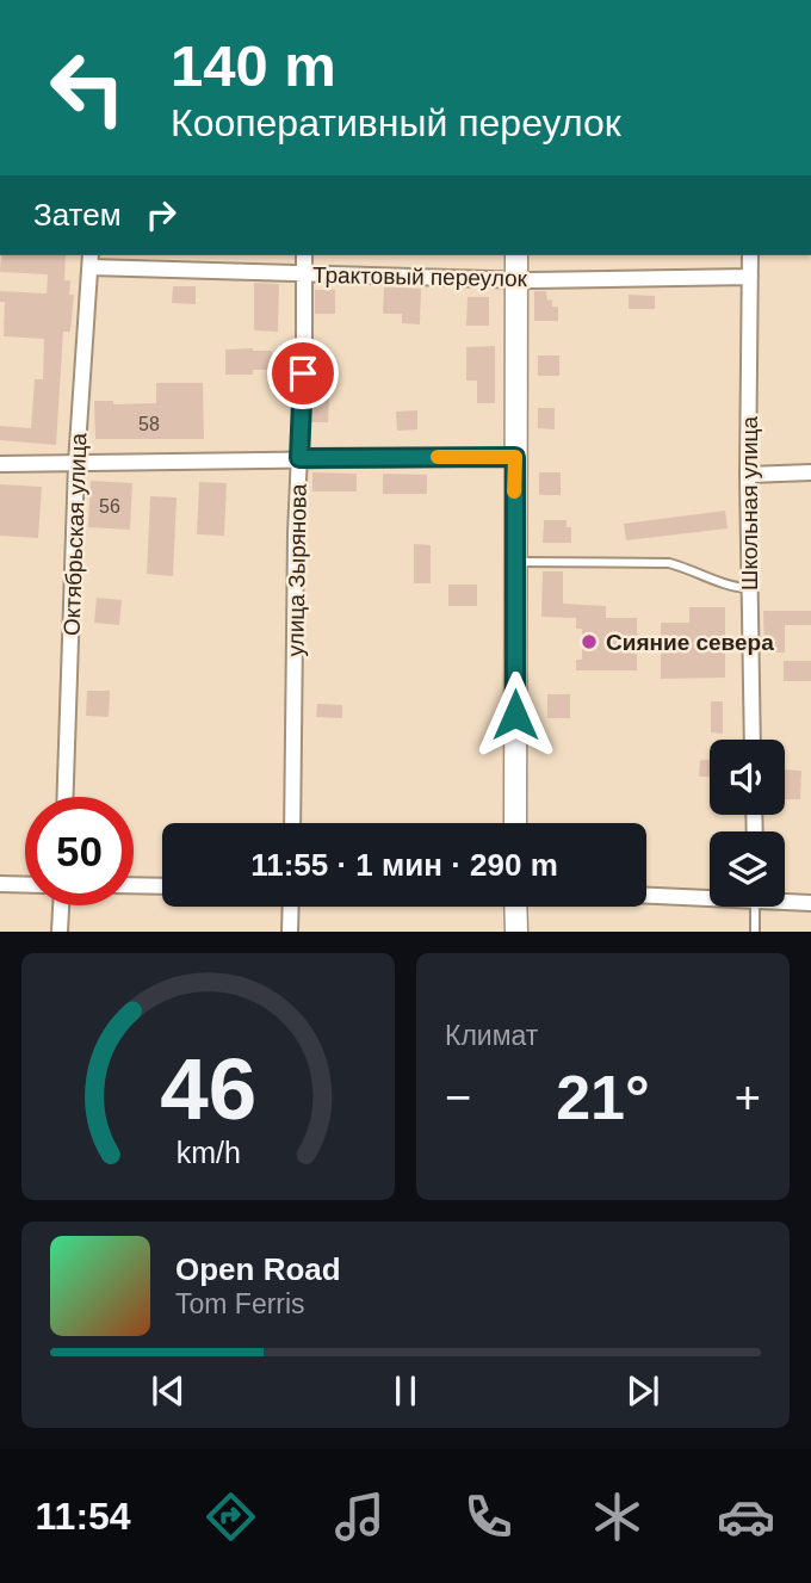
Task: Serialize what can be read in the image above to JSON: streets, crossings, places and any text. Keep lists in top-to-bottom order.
{
  "streets": {
    "street": [
      "Трактовый переулок",
      "Школьная улица",
      "Октябрьская улица",
      "улица Зырянова"
    ]
  },
  "crossings": [
    ["Трактовый переулок", "Школьная улица"],
    ["Трактовый переулок", "Октябрьская улица"],
    ["Трактовый переулок", "улица Зырянова"]
  ],
  "places": ["Сияние севера"],
  "house_numbers": ["58", "56"],
  "page": {
    "turn": ["140 m", "Кооперативный переулок"],
    "then": "Затем",
    "limit": "50",
    "trip": "11:55 · 1 мин · 290 m",
    "tile": "Климат",
    "heat": ["−", "21°", "+"],
    "song": ["Open Road", "Tom Ferris"],
    "tabs": "11:54",
    "gauge": ["46", "km/h"]
  }
}
